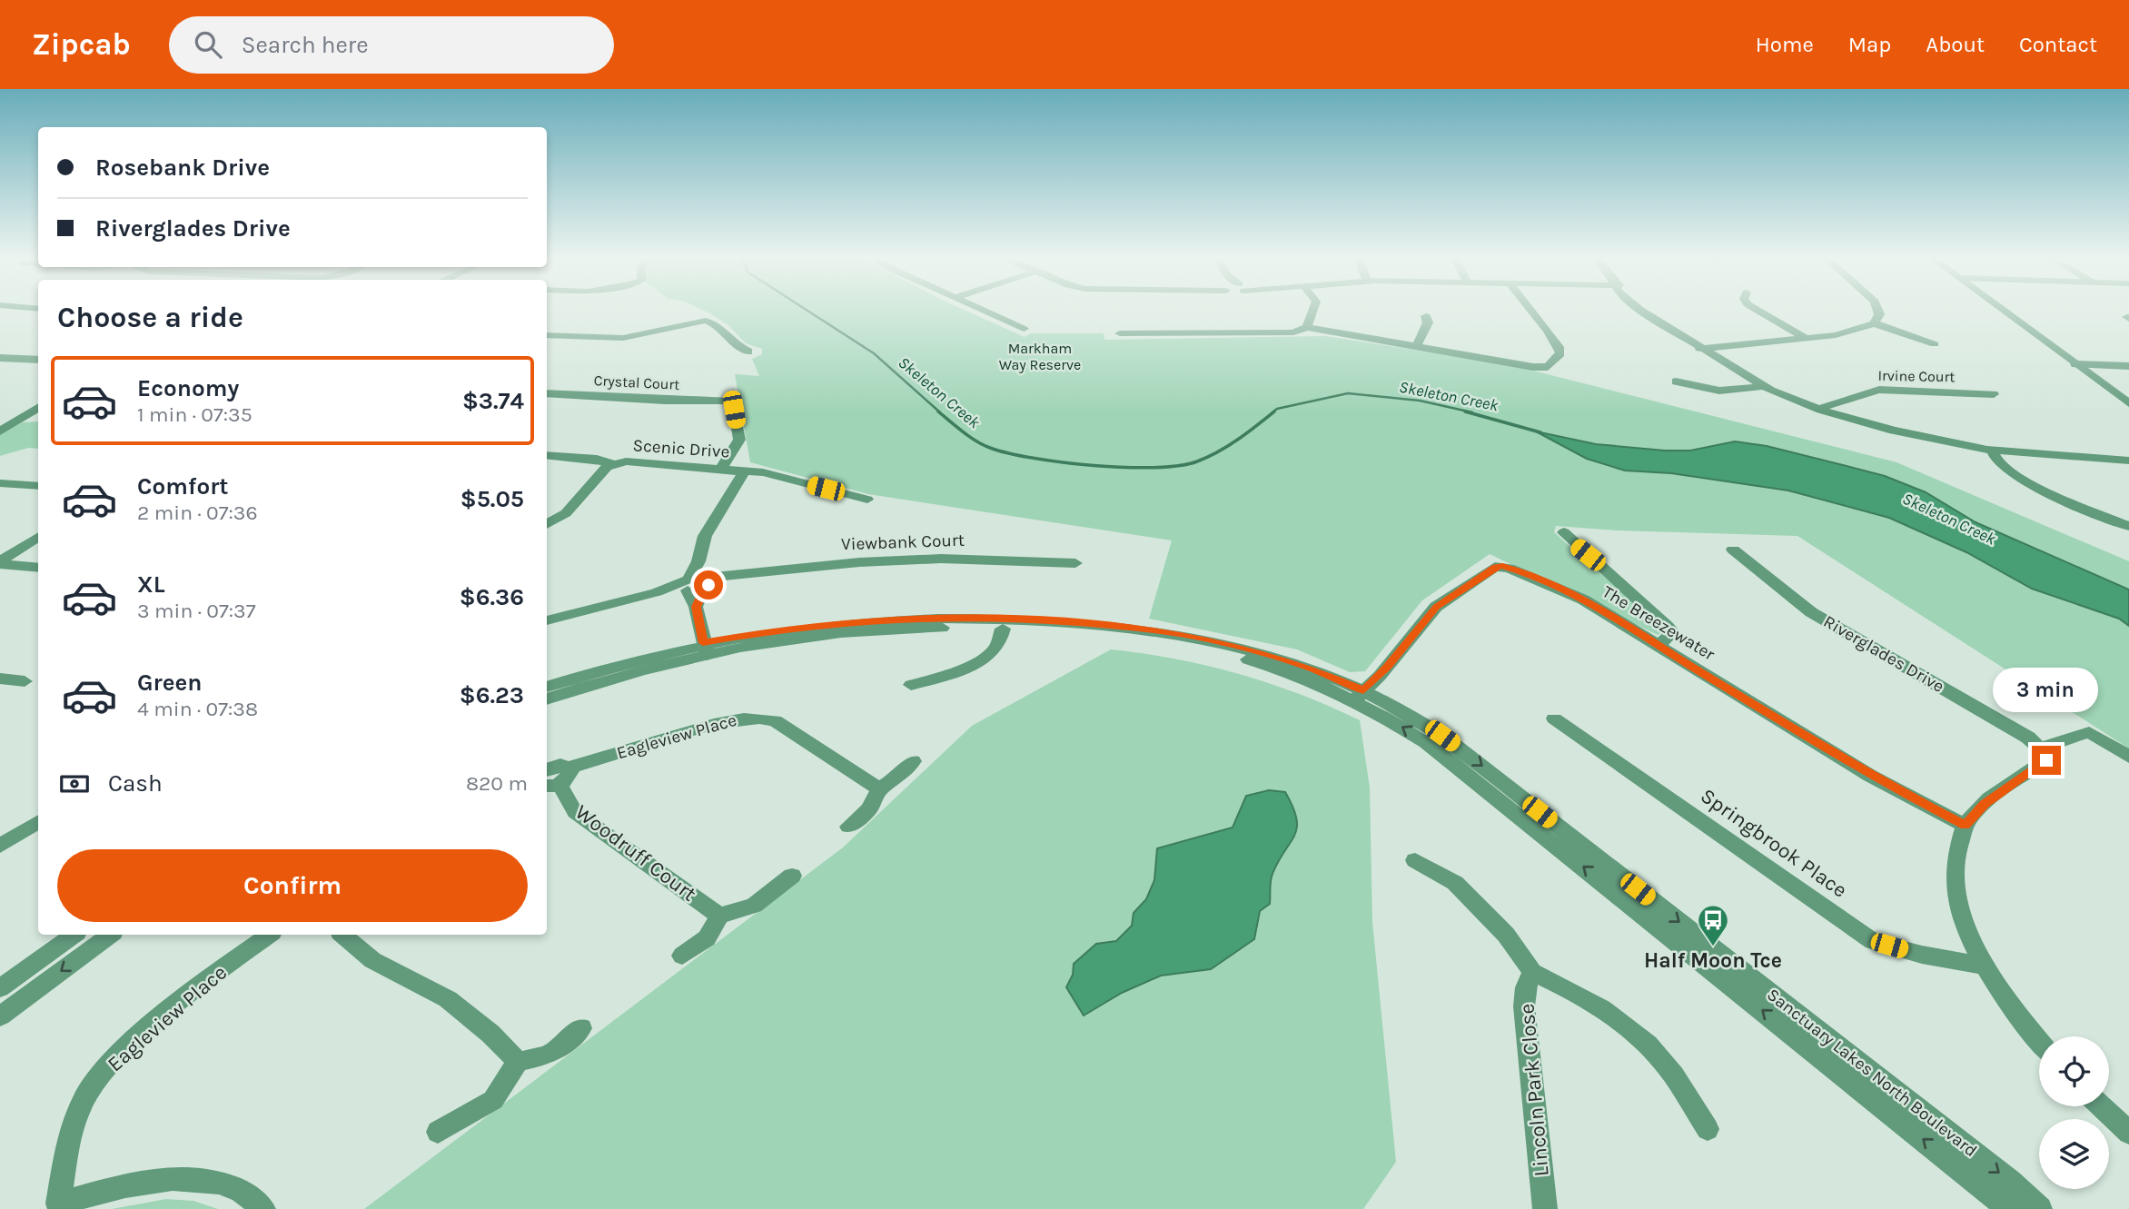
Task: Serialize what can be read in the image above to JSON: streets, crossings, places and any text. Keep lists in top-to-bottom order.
{
  "streets": {
    "street": [
      "Irvine Court",
      "Crystal Court",
      "Scenic Drive",
      "Viewbank Court",
      "The Breezewater",
      "Riverglades Drive",
      "Eagleview Place",
      "Springbrook Place",
      "Woodruff Court",
      "Sanctuary Lakes North Boulevard",
      "Lincoln Park Close"
    ]
  },
  "crossings": [
    ["Crystal Court", "Scenic Drive"],
    ["The Breezewater", "Sanctuary Lakes North Boulevard"],
    ["Eagleview Place", "Woodruff Court"]
  ],
  "water": ["Skeleton Creek"],
  "parks": ["Markham Way Reserve"],
  "places": {
    "bus stop": ["Half Moon Tce"]
  },
  "page": {
    "header": "Zipcab",
    "search": "Search here",
    "nav": [
      "Home",
      "Map",
      "About",
      "Contact"
    ],
    "banner": ["Rosebank Drive", "Riverglades Drive"],
    "heading": "Choose a ride",
    "list": [
      {
        "name": "Economy",
        "note": "1 min · 07:35",
        "value": "$3.74"
      },
      {
        "name": "Comfort",
        "note": "2 min · 07:36",
        "value": "$5.05"
      },
      {
        "name": "XL",
        "note": "3 min · 07:37",
        "value": "$6.36"
      },
      {
        "name": "Green",
        "note": "4 min · 07:38",
        "value": "$6.23"
      }
    ],
    "bubble": "3 min",
    "pay": ["Cash", "820 m"],
    "buttons": "Confirm"
  }
}
